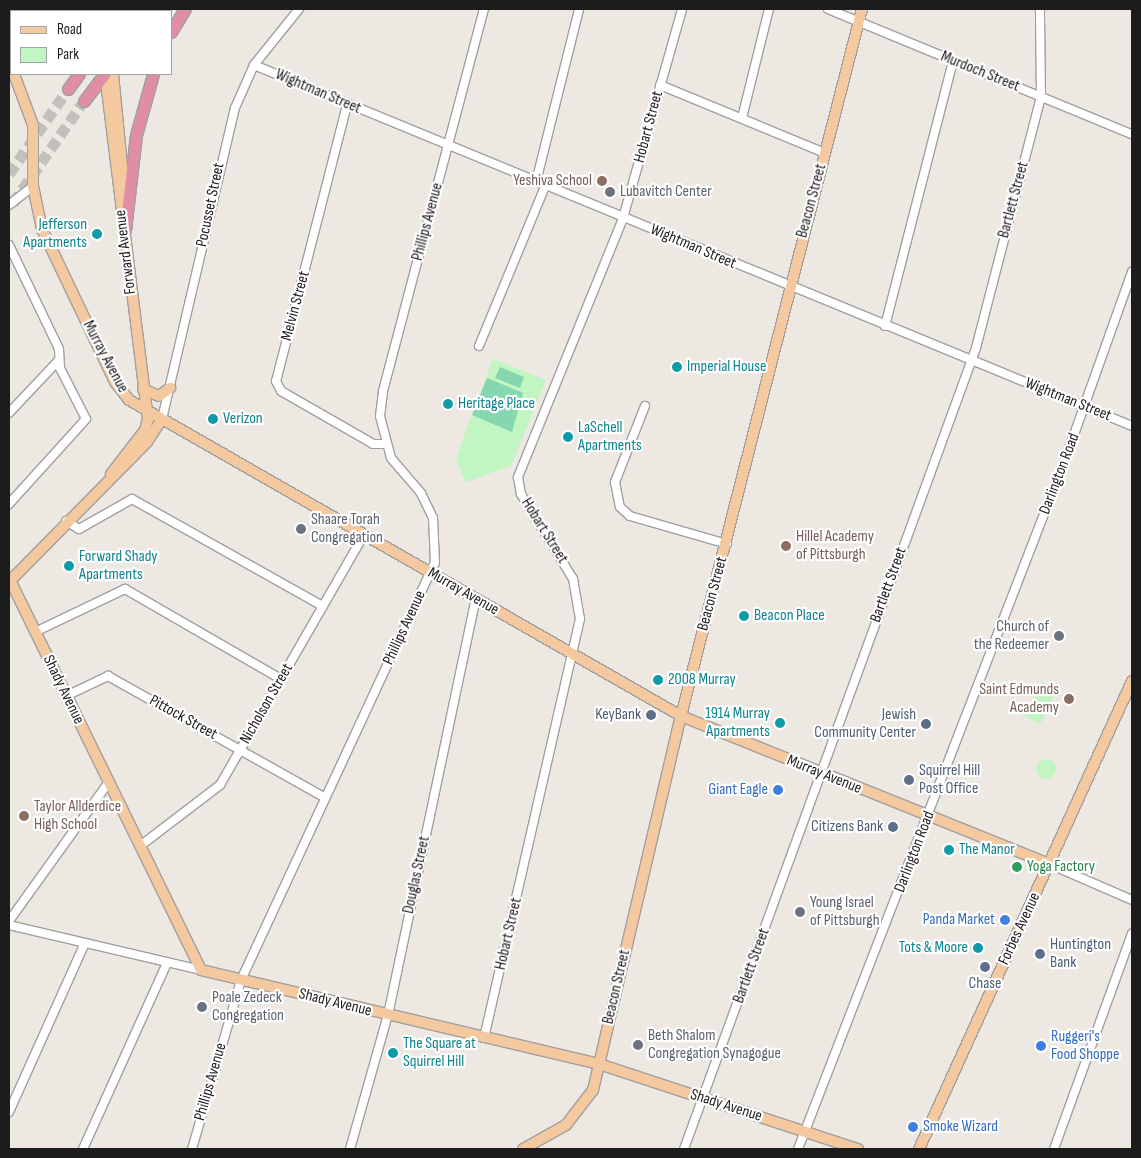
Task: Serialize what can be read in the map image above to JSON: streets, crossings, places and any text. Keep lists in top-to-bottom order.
{
  "streets": {
    "main road": [
      "Beacon Street",
      "Forward Avenue",
      "Murray Avenue",
      "Shady Avenue",
      "Forbes Avenue"
    ],
    "street": [
      "Murdoch Street",
      "Wightman Street",
      "Hobart Street",
      "Bartlett Street",
      "Pocusset Street",
      "Phillips Avenue",
      "Melvin Street",
      "Darlington Road",
      "Nicholson Street",
      "Pittock Street",
      "Douglas Street"
    ]
  },
  "crossings": [
    ["Murdoch Street", "Bartlett Street"],
    ["Murdoch Street", "Beacon Street"],
    ["Wightman Street", "Hobart Street"],
    ["Wightman Street", "Bartlett Street"],
    ["Wightman Street", "Beacon Street"],
    ["Wightman Street", "Pocusset Street"],
    ["Wightman Street", "Phillips Avenue"],
    ["Wightman Street", "Melvin Street"],
    ["Wightman Street", "Darlington Road"],
    ["Hobart Street", "Murray Avenue"],
    ["Hobart Street", "Shady Avenue"],
    ["Bartlett Street", "Murray Avenue"],
    ["Bartlett Street", "Shady Avenue"],
    ["Beacon Street", "Murray Avenue"],
    ["Beacon Street", "Shady Avenue"],
    ["Pocusset Street", "Murray Avenue"],
    ["Phillips Avenue", "Melvin Street"],
    ["Phillips Avenue", "Murray Avenue"],
    ["Phillips Avenue", "Shady Avenue"],
    ["Phillips Avenue", "Pittock Street"],
    ["Forward Avenue", "Murray Avenue"],
    ["Murray Avenue", "Darlington Road"],
    ["Murray Avenue", "Nicholson Street"],
    ["Murray Avenue", "Douglas Street"],
    ["Murray Avenue", "Forbes Avenue"],
    ["Darlington Road", "Shady Avenue"],
    ["Shady Avenue", "Nicholson Street"],
    ["Shady Avenue", "Pittock Street"],
    ["Shady Avenue", "Douglas Street"],
    ["Nicholson Street", "Pittock Street"]
  ],
  "places": [
    "Yeshiva School",
    "Lubavitch Center",
    "Jefferson Apartments",
    "Imperial House",
    "Heritage Place",
    "Verizon",
    "LaSchell Apartments",
    "Shaare Torah Congregation",
    "Hillel Academy of Pittsburgh",
    "Forward Shady Apartments",
    "Beacon Place",
    "Church of the Redeemer",
    "2008 Murray",
    "Saint Edmunds Academy",
    "KeyBank",
    "1914 Murray Apartments",
    "Jewish Community Center",
    "Squirrel Hill Post Office",
    "Giant Eagle",
    "Taylor Allderdice High School",
    "Citizens Bank",
    "The Manor",
    "Yoga Factory",
    "Young Israel of Pittsburgh",
    "Panda Market",
    "Tots & Moore",
    "Huntington Bank",
    "Chase",
    "Poale Zedeck Congregation",
    "Beth Shalom Congregation Synagogue",
    "Ruggeri's Food Shoppe",
    "The Square at Squirrel Hill",
    "Smoke Wizard"
  ],
  "legend": ["Road", "Park"]
}
